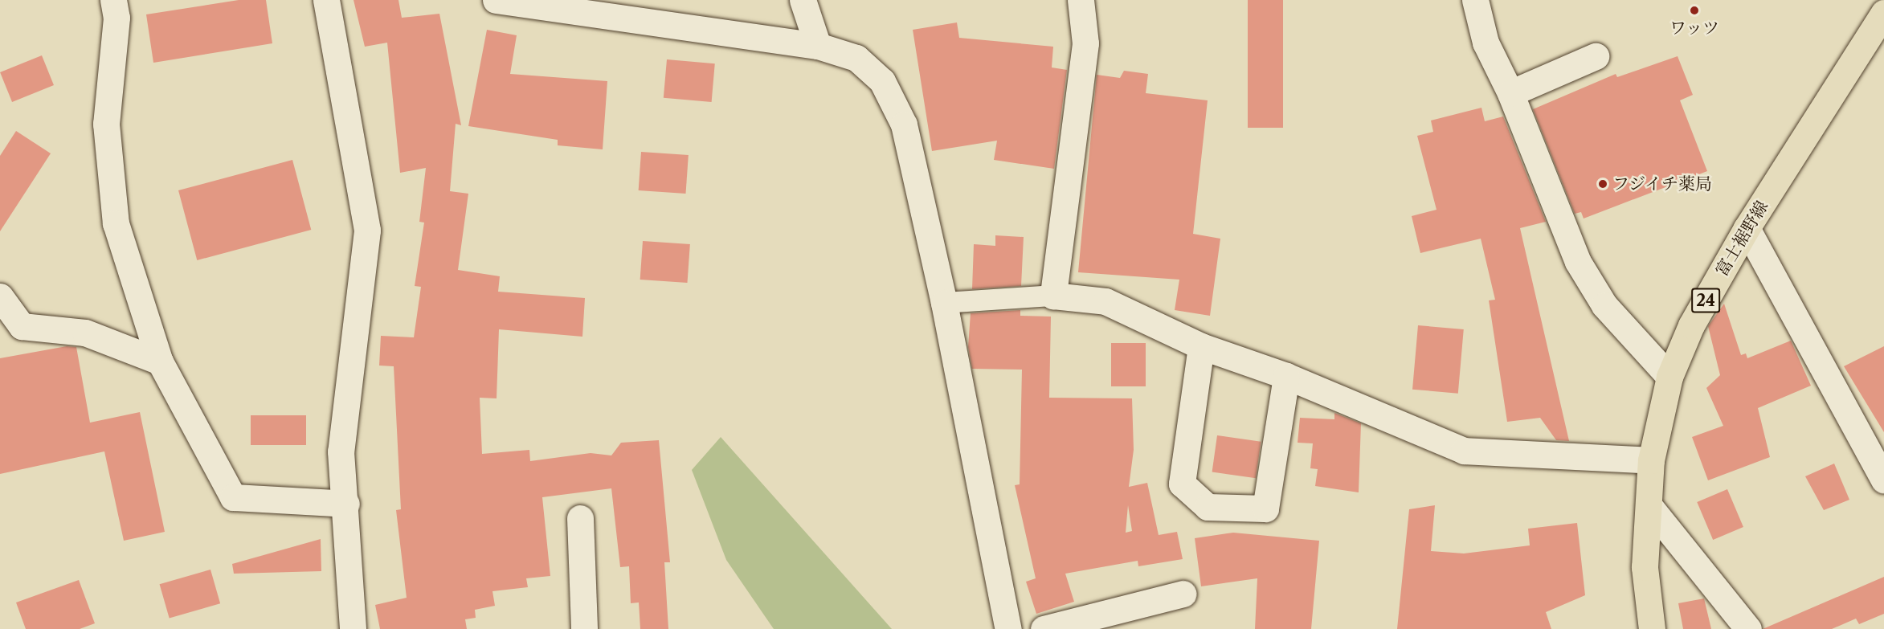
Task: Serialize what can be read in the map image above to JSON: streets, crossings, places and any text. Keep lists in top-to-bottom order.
{
  "streets": {
    "main road": ["富士裾野線", "24"]
  },
  "places": ["ワッツ", "フジイチ薬局"]
}
